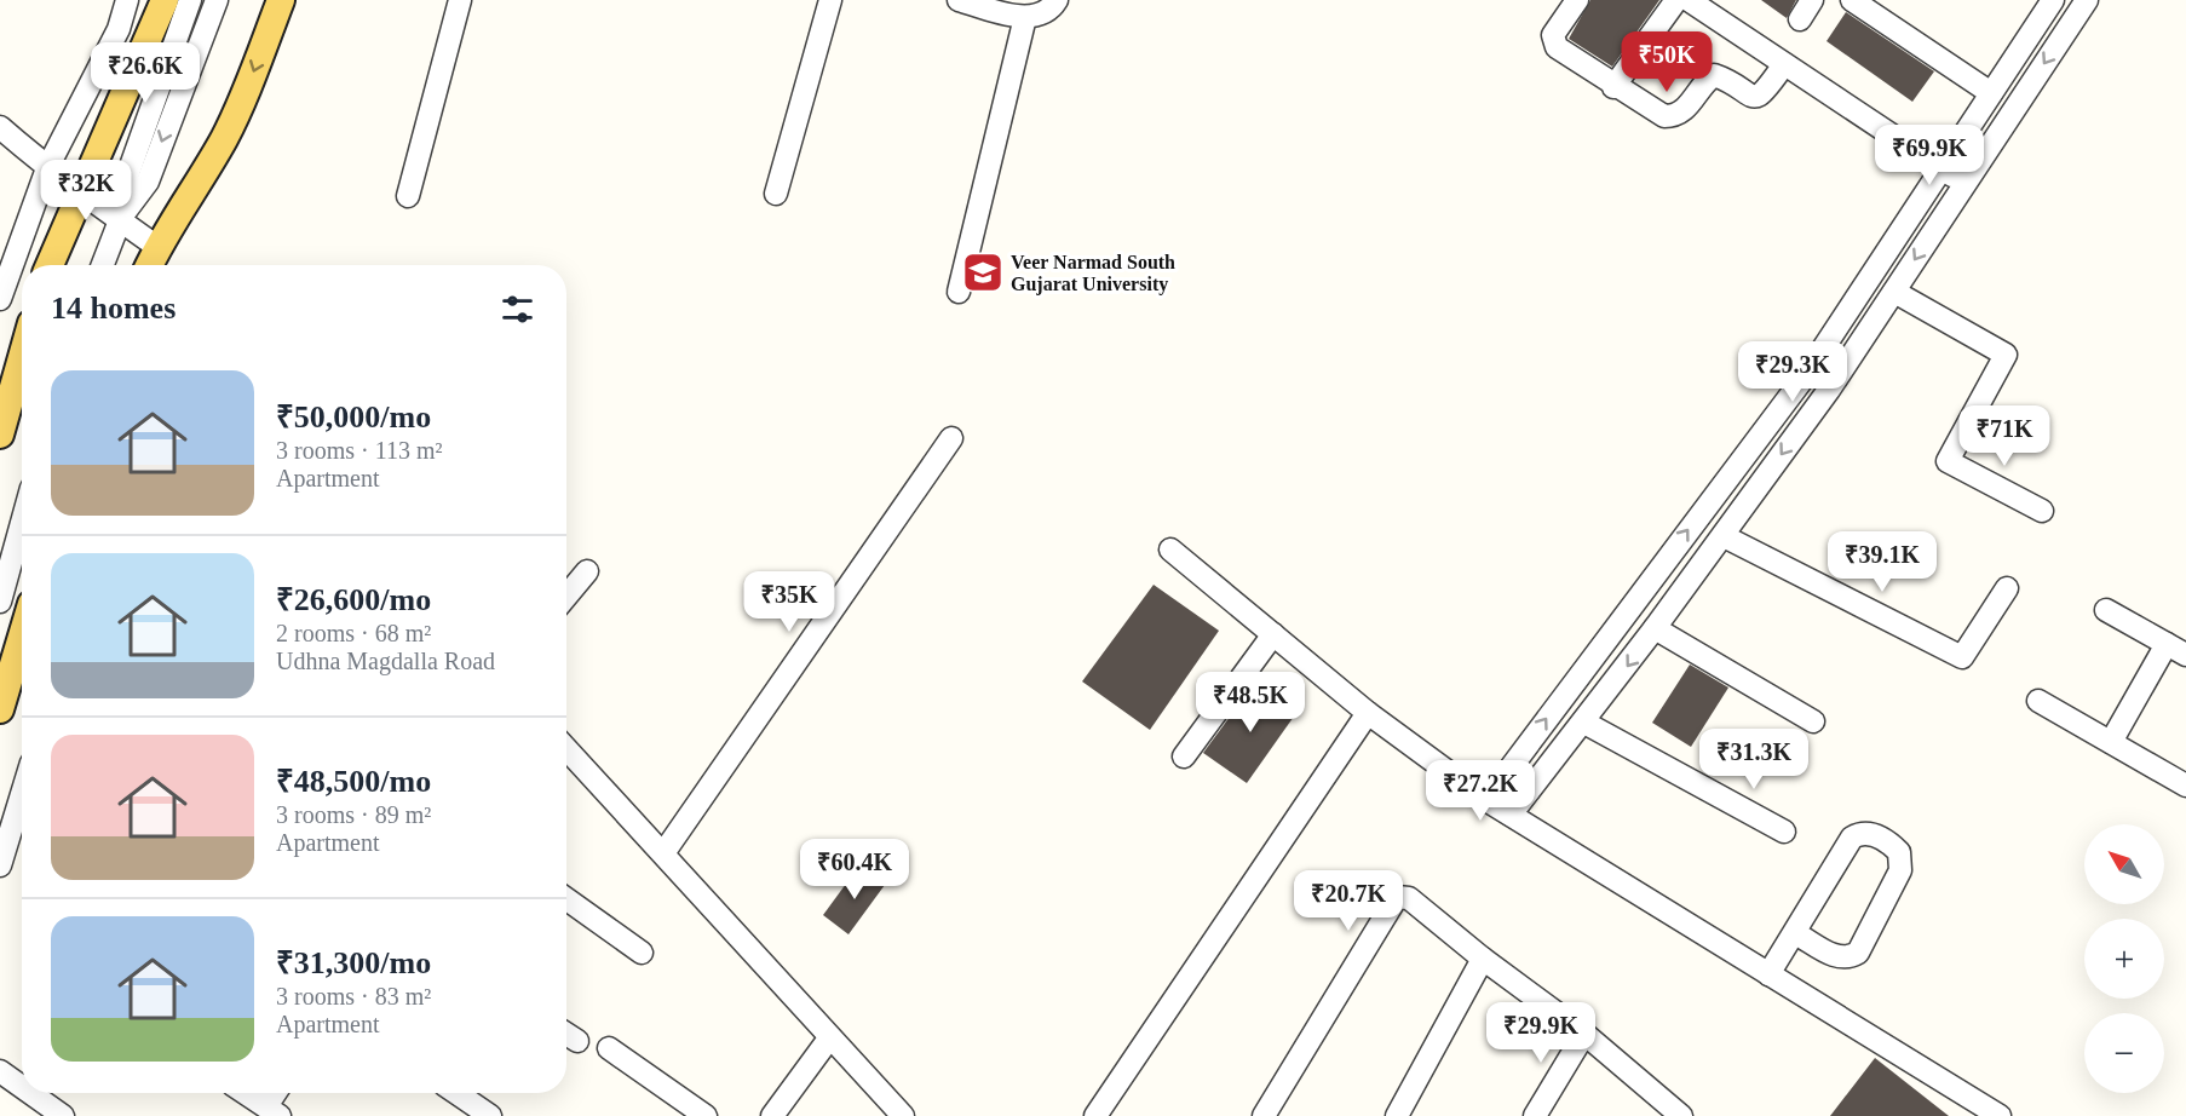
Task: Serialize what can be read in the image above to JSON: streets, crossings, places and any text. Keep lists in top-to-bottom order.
{
  "places": {
    "school or university": ["Veer Narmad South Gujarat University"]
  },
  "north": "top left",
  "page": {
    "price": [
      "₹50K",
      "₹26.6K",
      "₹69.9K",
      "₹32K",
      "₹29.3K",
      "₹71K",
      "₹39.1K",
      "₹35K",
      "₹48.5K",
      "₹31.3K",
      "₹27.2K",
      "₹60.4K",
      "₹20.7K",
      "₹29.9K"
    ],
    "heading": "14 homes",
    "list": [
      {
        "name": "₹50,000/mo",
        "note": "3 rooms · 113 m² · Apartment"
      },
      {
        "name": "₹26,600/mo",
        "note": "2 rooms · 68 m² · Udhna Magdalla Road"
      },
      {
        "name": "₹48,500/mo",
        "note": "3 rooms · 89 m² · Apartment"
      },
      {
        "name": "₹31,300/mo",
        "note": "3 rooms · 83 m² · Apartment"
      }
    ],
    "map_buttons": ["+", "−"]
  }
}
